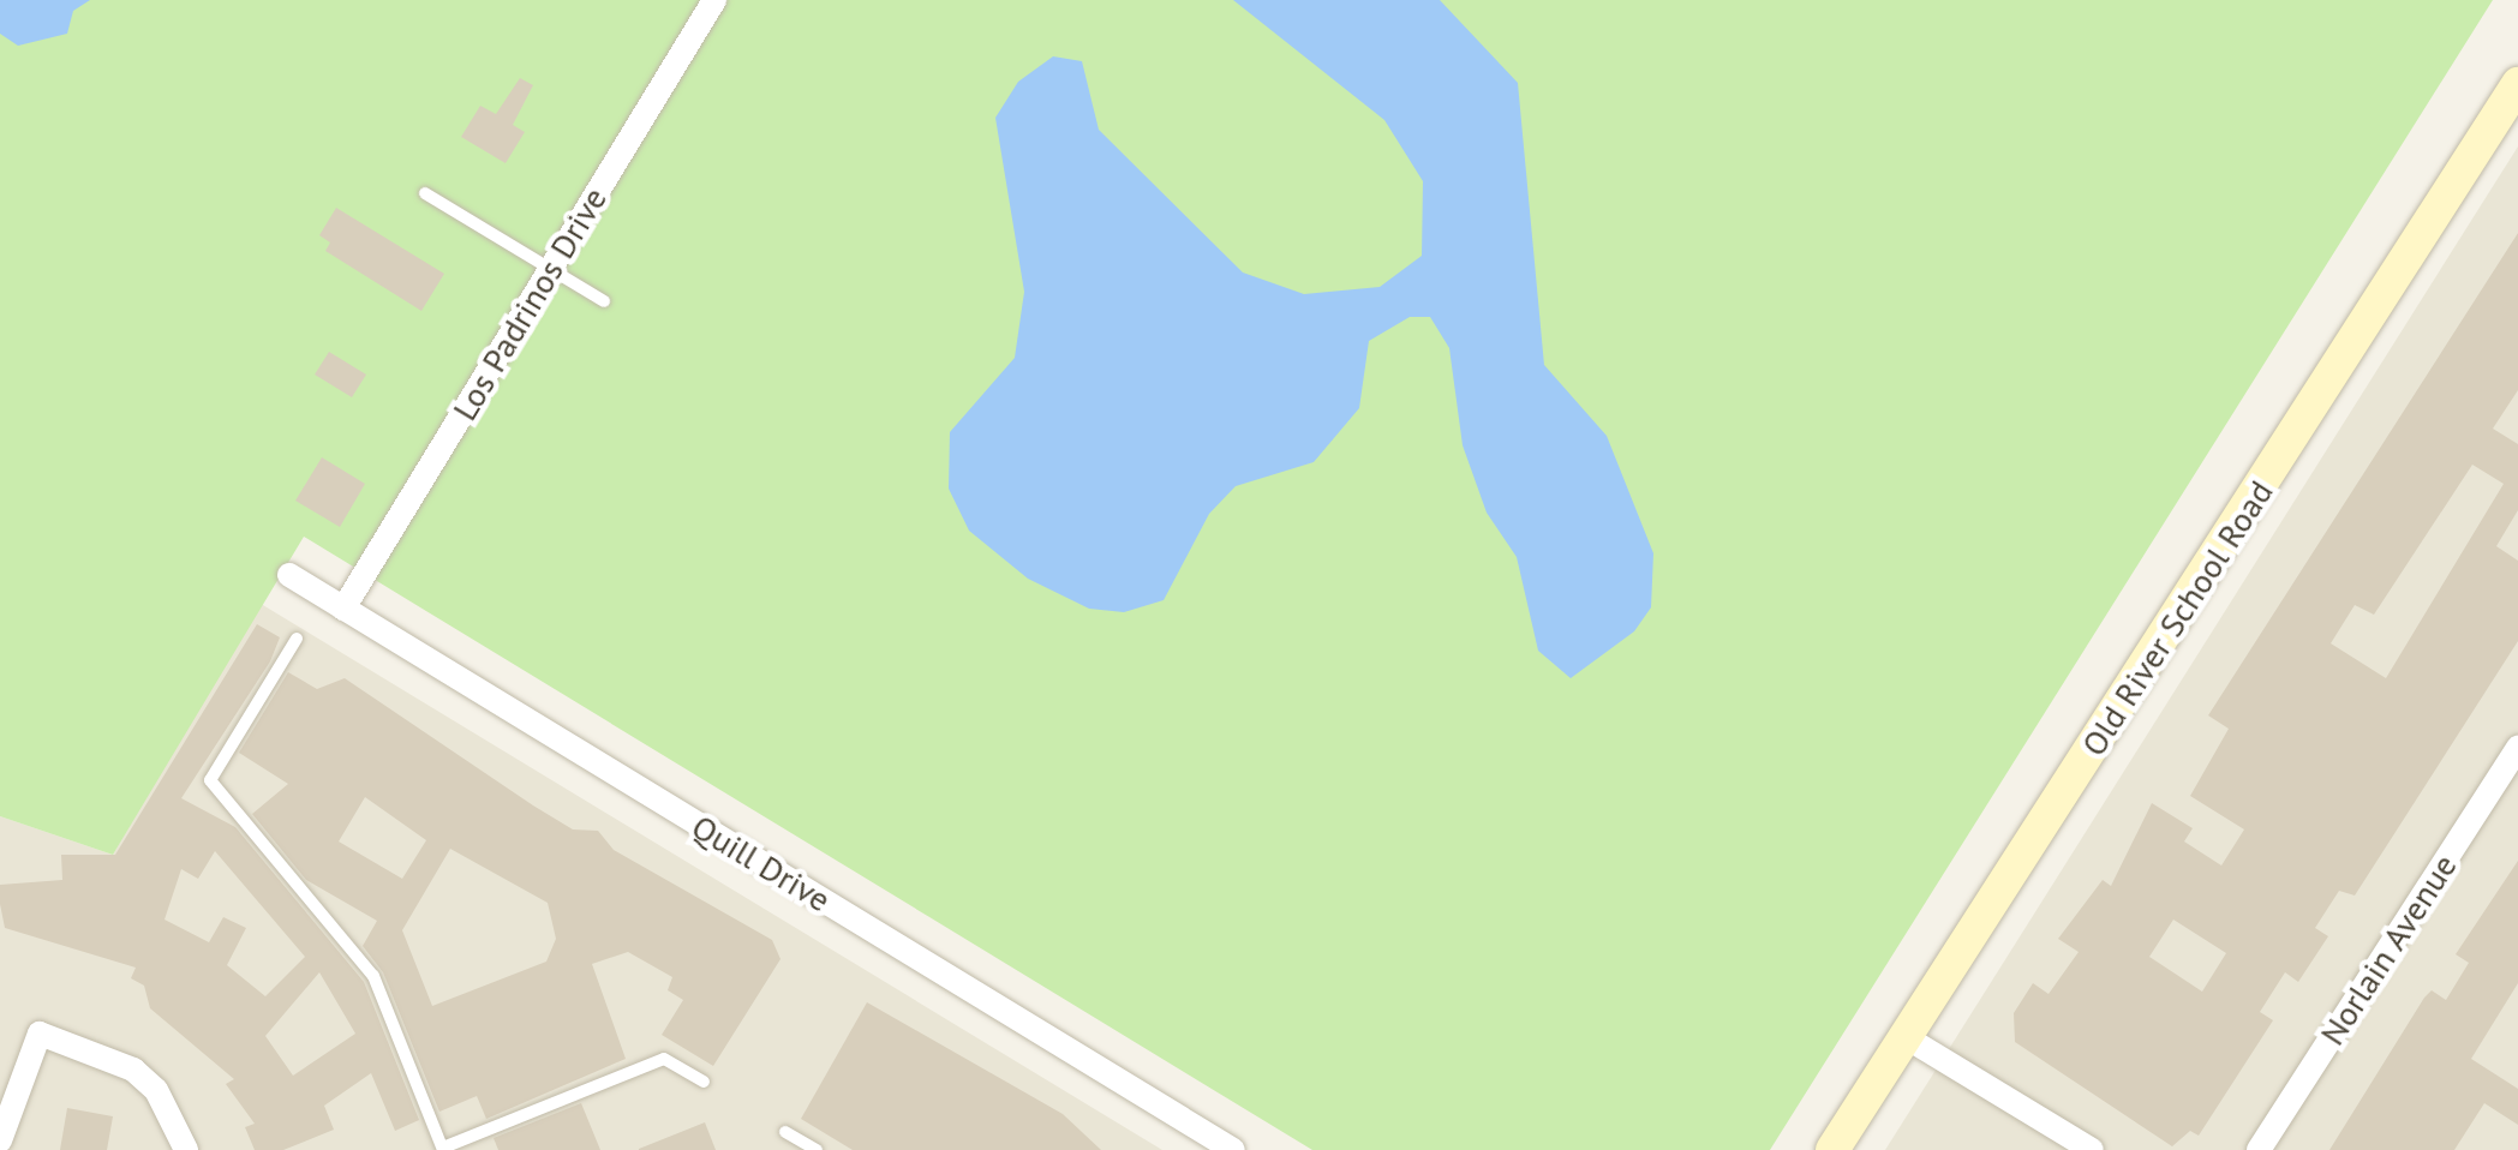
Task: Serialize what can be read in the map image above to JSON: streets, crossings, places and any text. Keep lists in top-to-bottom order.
{
  "streets": {
    "main road": ["Old River School Road"],
    "street": ["Los Padrinos Drive", "Quill Drive", "Norlain Avenue"]
  },
  "crossings": [
    ["Los Padrinos Drive", "Quill Drive"]
  ]
}
